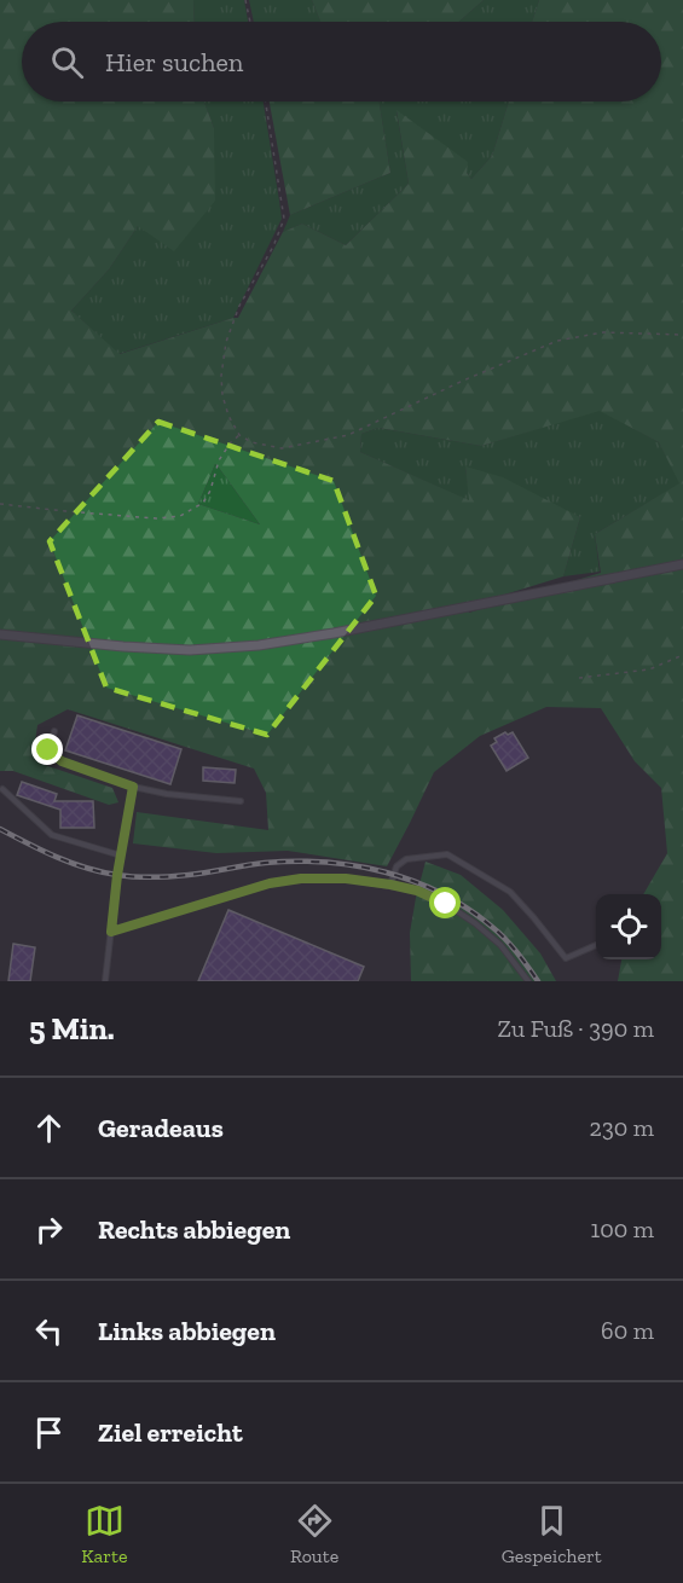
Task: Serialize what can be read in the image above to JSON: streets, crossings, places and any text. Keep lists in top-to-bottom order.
{
  "page": {
    "search": "Hier suchen",
    "heading": ["5 Min.", "Zu Fuß · 390 m"],
    "list": [
      ["Geradeaus", "230 m"],
      ["Rechts abbiegen", "100 m"],
      ["Links abbiegen", "60 m"],
      "Ziel erreicht"
    ],
    "nav": ["Karte", "Route", "Gespeichert"]
  }
}
